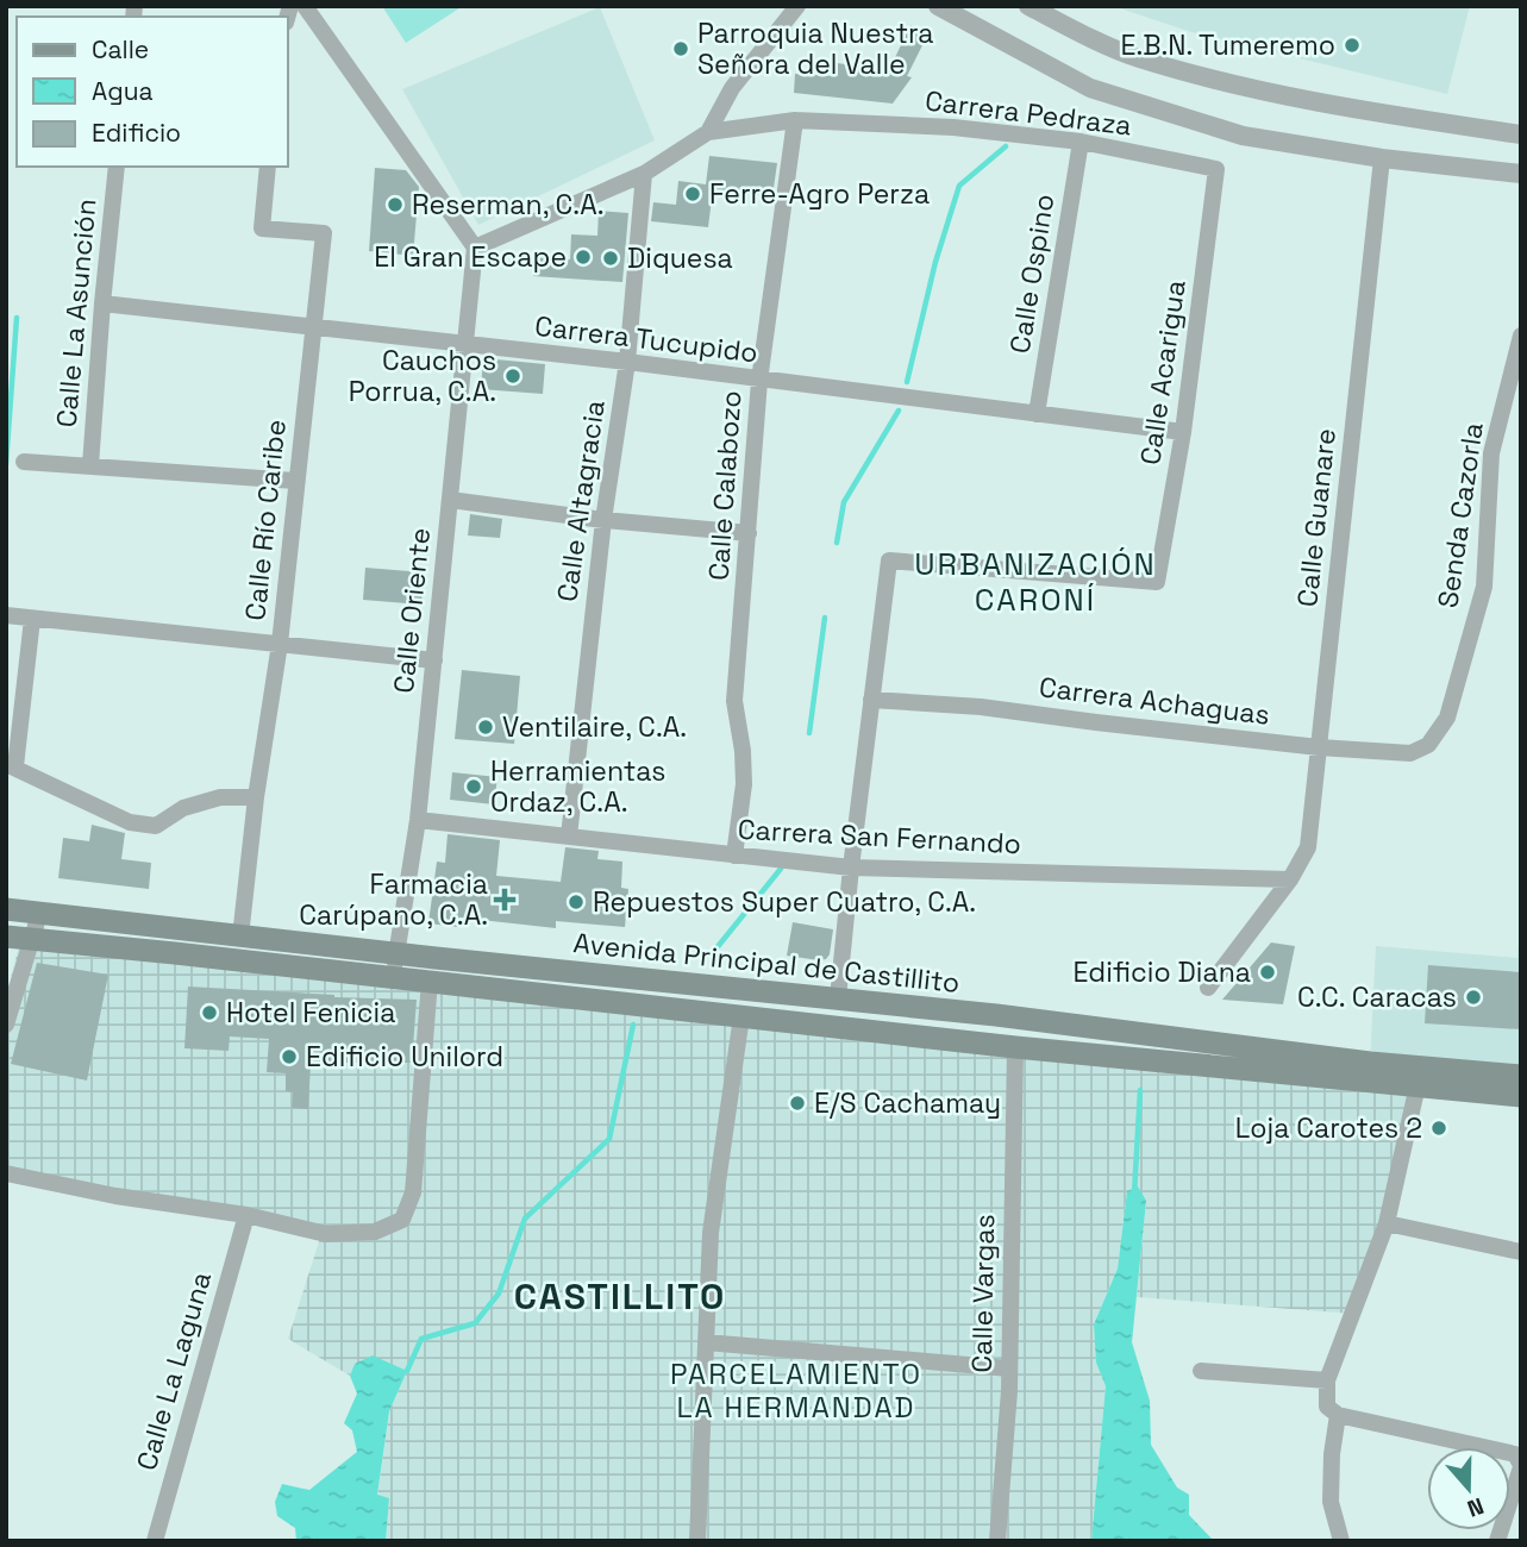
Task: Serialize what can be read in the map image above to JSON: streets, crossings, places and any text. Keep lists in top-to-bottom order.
{
  "streets": {
    "main road": ["Avenida Principal de Castillito"],
    "street": [
      "Carrera Pedraza",
      "Calle Ospino",
      "Calle La Asunción",
      "Carrera Tucupido",
      "Calle Acarigua",
      "Calle Calabozo",
      "Calle Altagracia",
      "Senda Cazorla",
      "Calle Guanare",
      "Calle Río Caribe",
      "Calle Oriente",
      "Carrera Achaguas",
      "Carrera San Fernando",
      "Calle Vargas",
      "Calle La Laguna"
    ]
  },
  "crossings": [
    ["Carrera Pedraza", "Calle Ospino"],
    ["Carrera Pedraza", "Calle Acarigua"],
    ["Carrera Pedraza", "Calle Calabozo"],
    ["Carrera Pedraza", "Calle Altagracia"],
    ["Carrera Pedraza", "Calle Oriente"],
    ["Calle Ospino", "Carrera Tucupido"],
    ["Calle La Asunción", "Carrera Tucupido"],
    ["Carrera Tucupido", "Calle Acarigua"],
    ["Carrera Tucupido", "Calle Calabozo"],
    ["Carrera Tucupido", "Calle Altagracia"],
    ["Carrera Tucupido", "Calle Río Caribe"],
    ["Carrera Tucupido", "Calle Oriente"],
    ["Calle Acarigua", "Carrera Achaguas"],
    ["Calle Calabozo", "Carrera San Fernando"],
    ["Calle Altagracia", "Carrera San Fernando"],
    ["Senda Cazorla", "Carrera Achaguas"],
    ["Calle Guanare", "Carrera Achaguas"],
    ["Calle Guanare", "Carrera San Fernando"],
    ["Calle Río Caribe", "Avenida Principal de Castillito"],
    ["Calle Oriente", "Carrera San Fernando"],
    ["Calle Oriente", "Avenida Principal de Castillito"],
    ["Avenida Principal de Castillito", "Calle Vargas"]
  ],
  "districts": ["URBANIZACIÓN CARONÍ", "CASTILLITO", "PARCELAMIENTO LA HERMANDAD"],
  "places": {
    "other": [
      "E.B.N. Tumeremo",
      "Parroquia Nuestra Señora del Valle",
      "Ferre-Agro Perza",
      "Reserman, C.A.",
      "El Gran Escape",
      "Diquesa",
      "Cauchos Porrua, C.A.",
      "Ventilaire, C.A.",
      "Herramientas Ordaz, C.A.",
      "Repuestos Super Cuatro, C.A.",
      "Edificio Diana",
      "C.C. Caracas",
      "Hotel Fenicia",
      "Edificio Unilord",
      "E/S Cachamay",
      "Loja Carotes 2"
    ],
    "health": ["Farmacia Carúpano, C.A."]
  },
  "legend": ["Calle", "Agua", "Edificio"],
  "north": "bottom"
}
